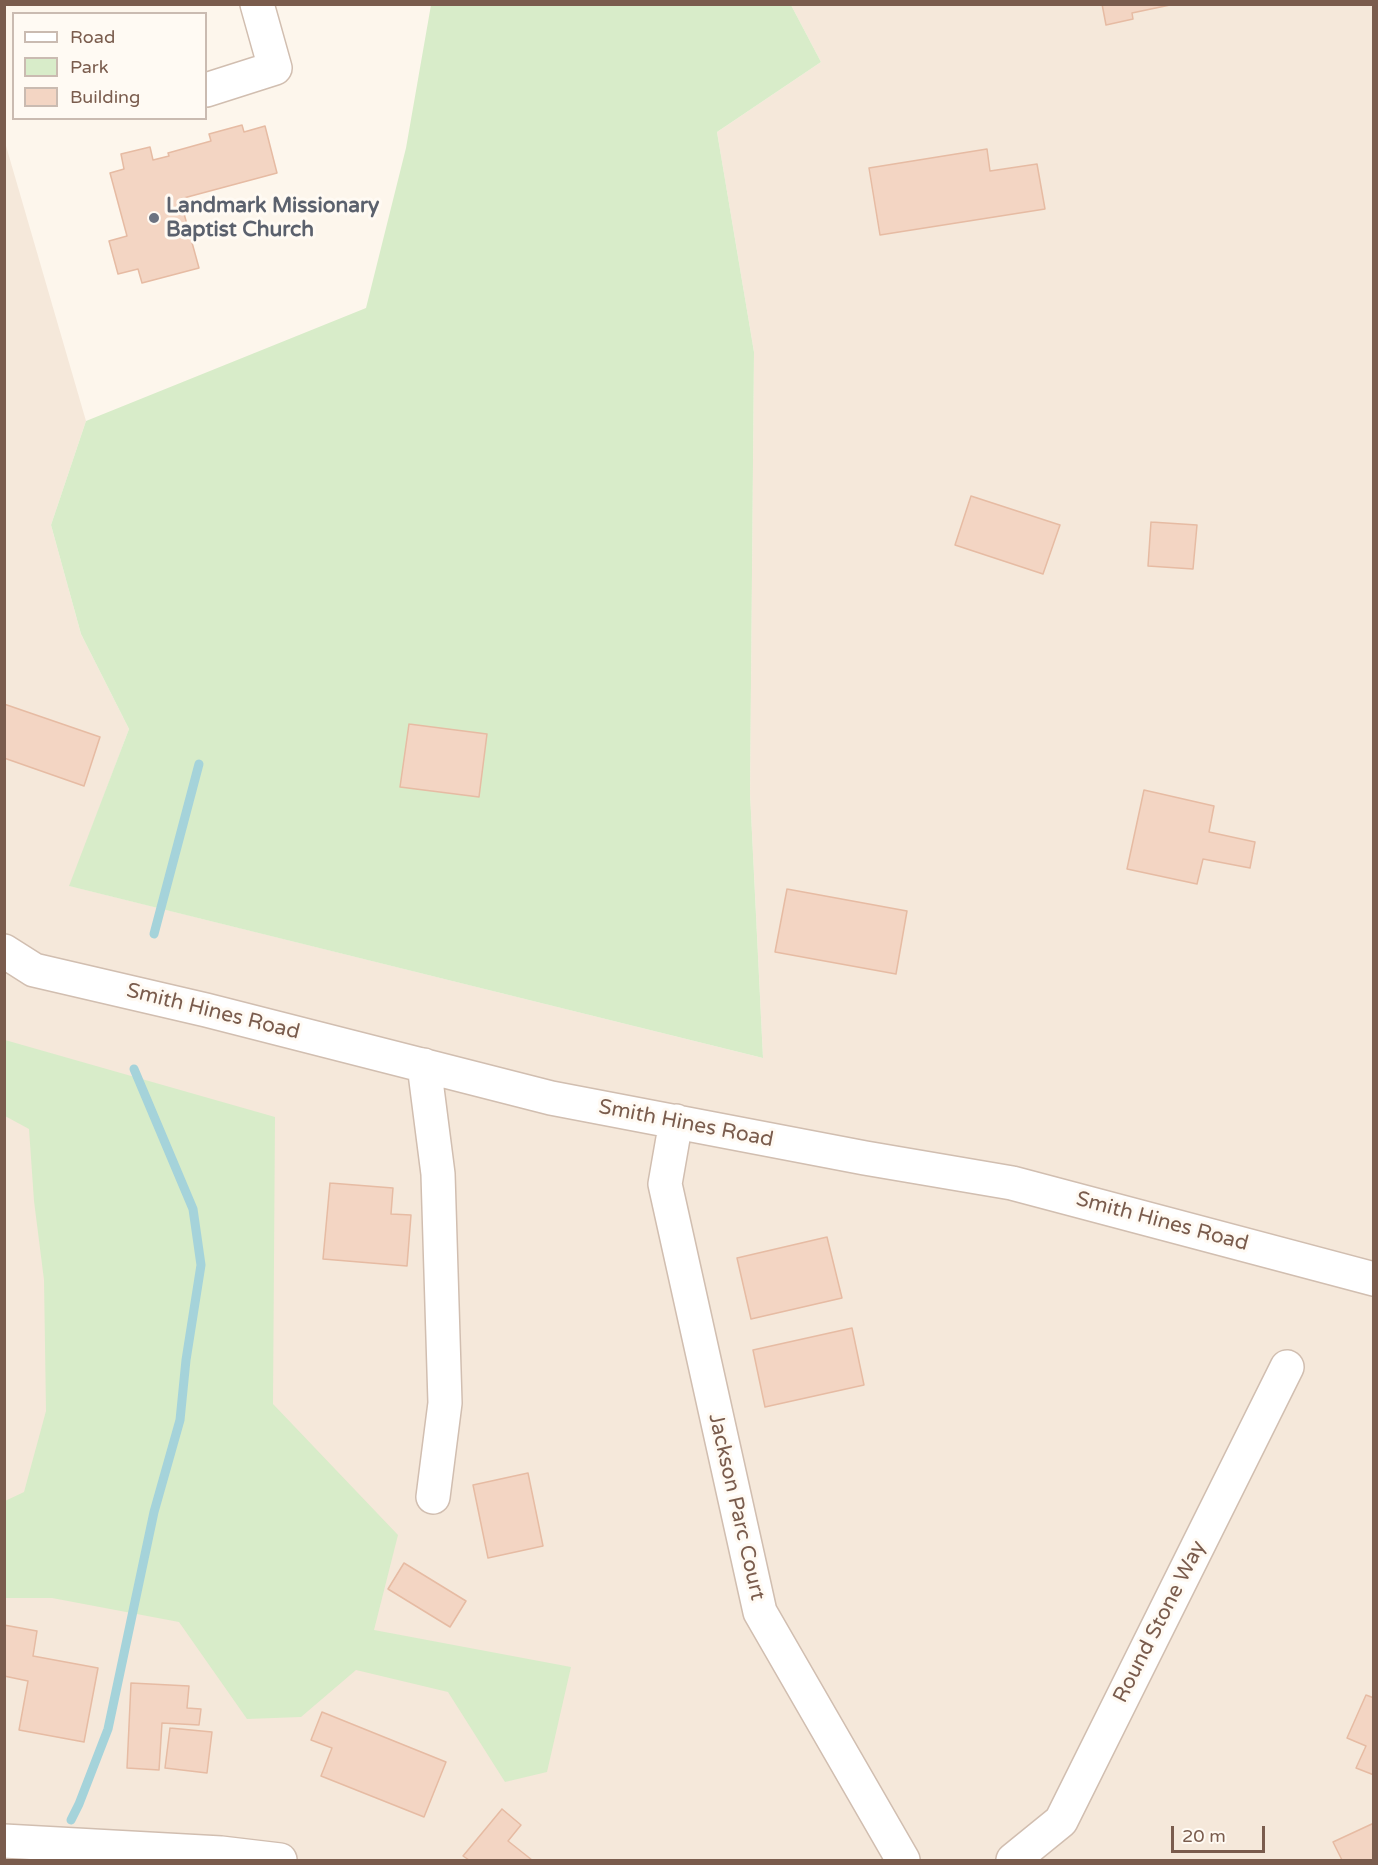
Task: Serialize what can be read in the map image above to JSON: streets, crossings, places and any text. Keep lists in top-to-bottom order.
{
  "streets": {
    "street": ["Smith Hines Road", "Jackson Parc Court", "Round Stone Way"]
  },
  "crossings": [
    ["Smith Hines Road", "Jackson Parc Court"]
  ],
  "places": ["Landmark Missionary Baptist Church"],
  "legend": ["Road", "Park", "Building"],
  "scale_bar": "20 m"
}
